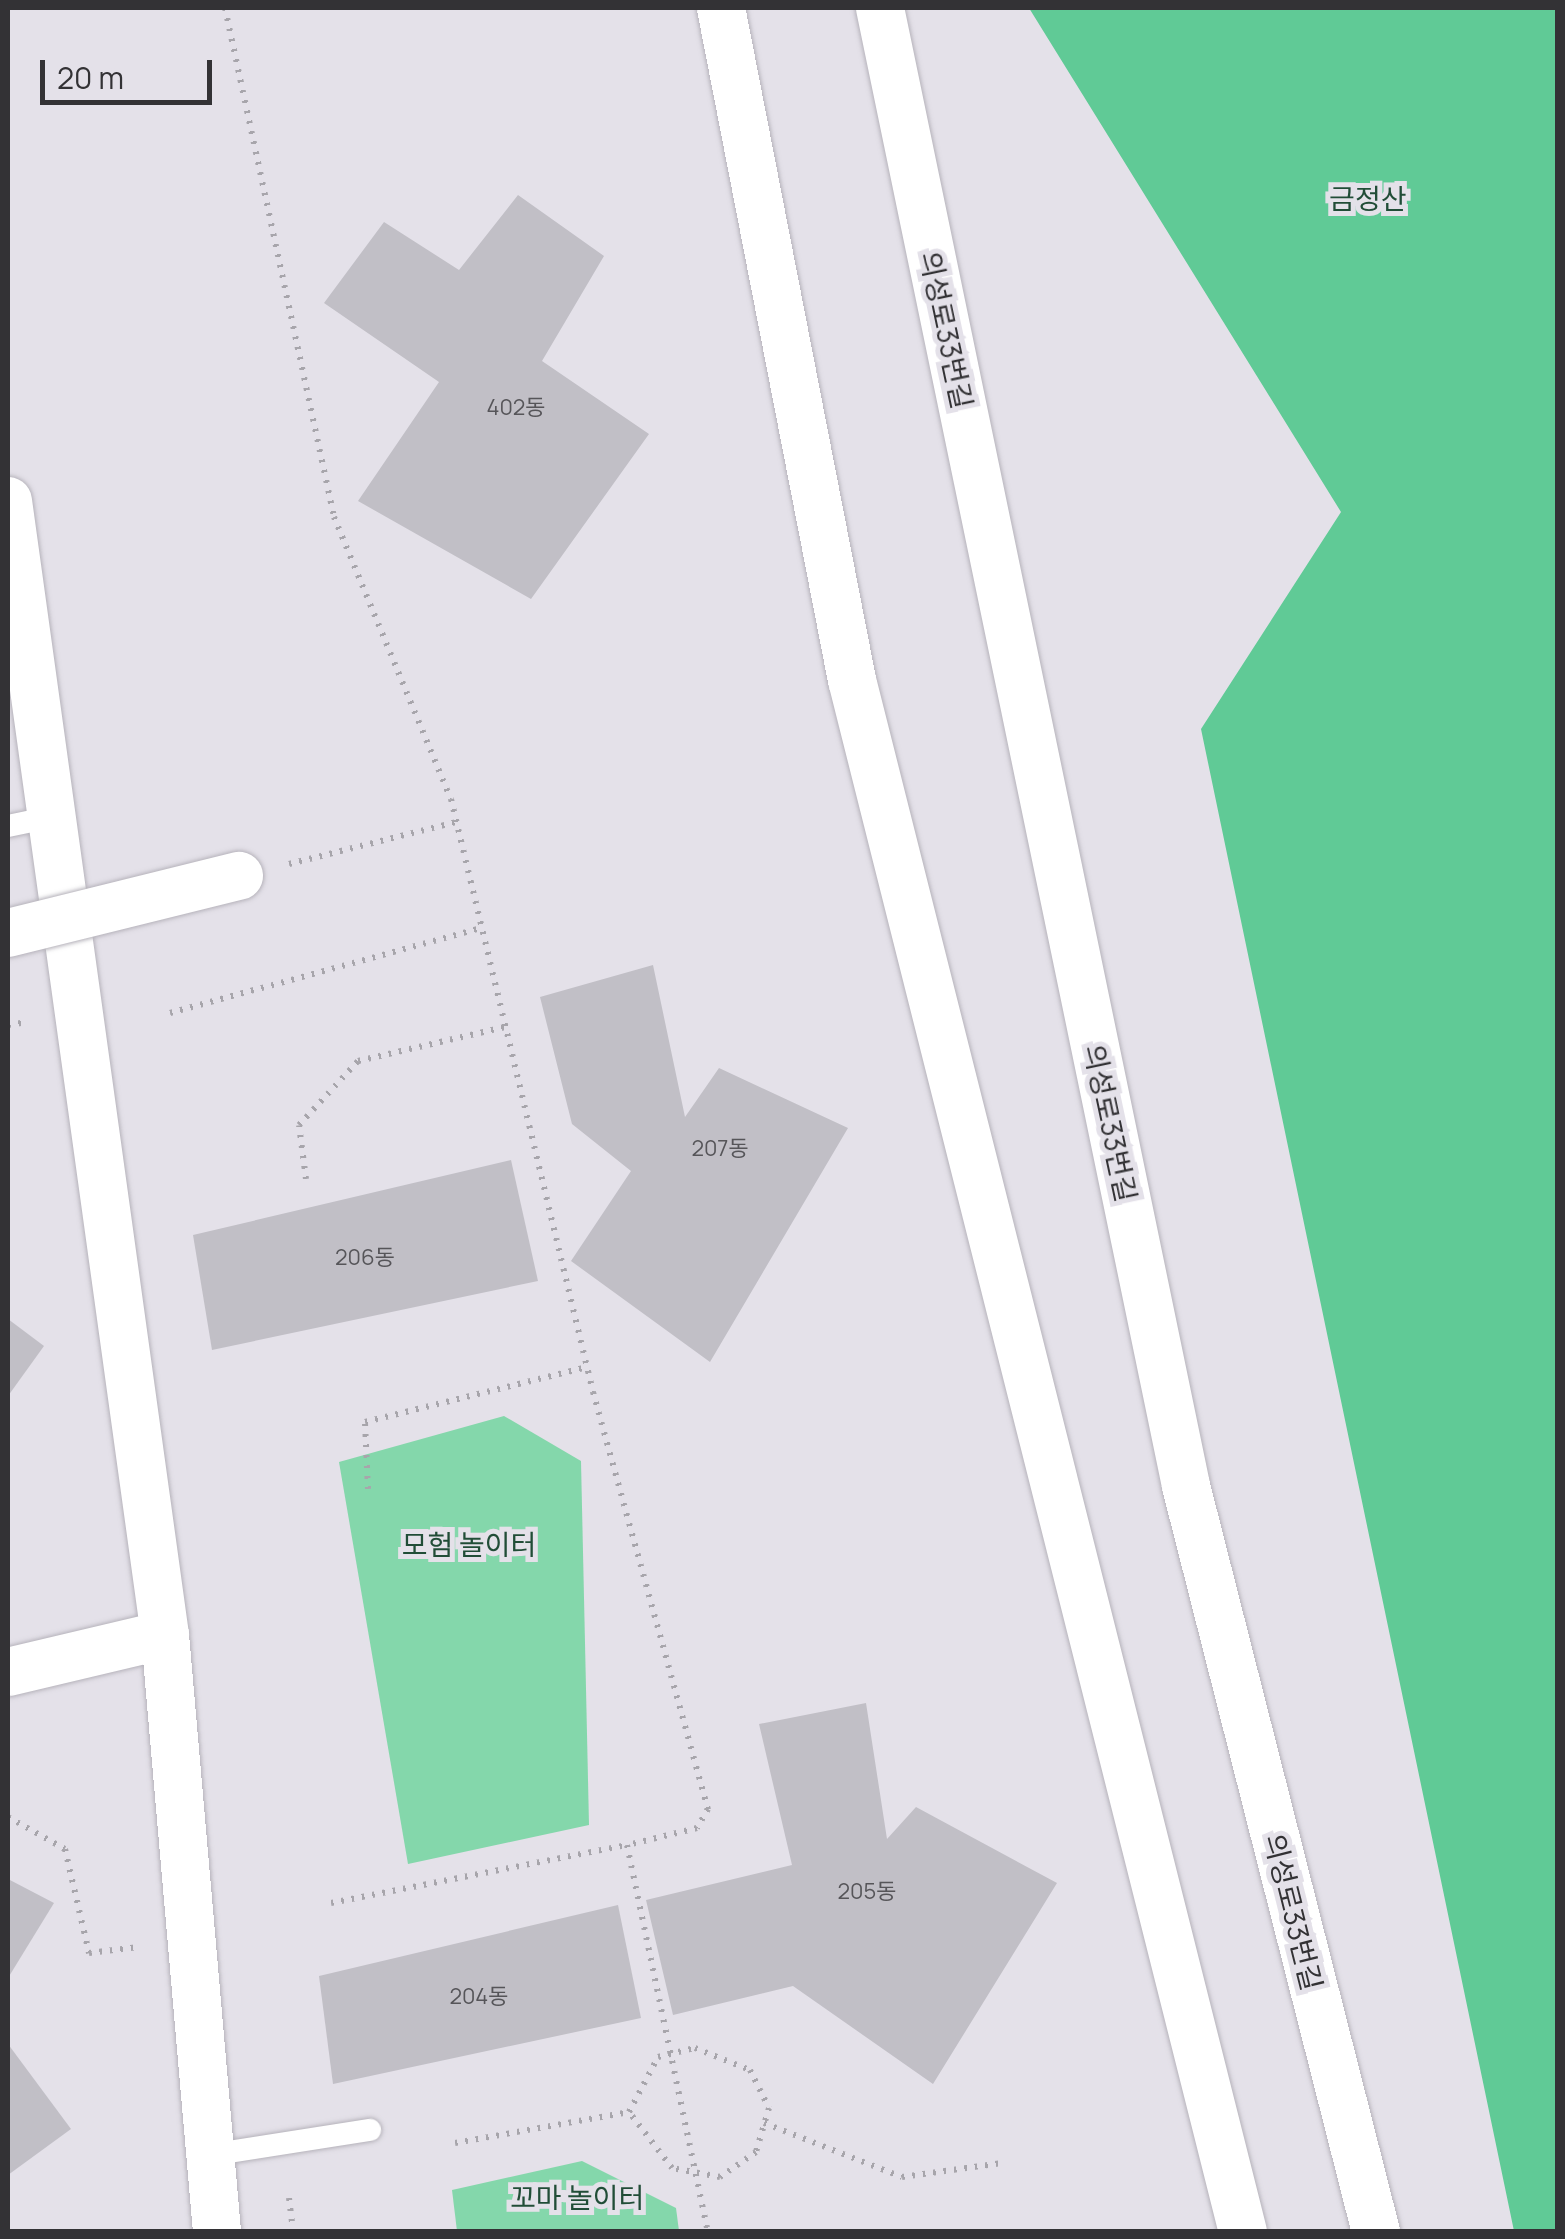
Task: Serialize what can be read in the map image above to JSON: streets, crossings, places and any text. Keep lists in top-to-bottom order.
{
  "streets": {
    "street": ["의성로33번길"]
  },
  "parks": ["금정산", "모험 놀이터", "꼬마 놀이터"],
  "house_numbers": [
    "402동",
    "207동",
    "206동",
    "205동",
    "204동"
  ],
  "scale_bar": "20 m"
}
